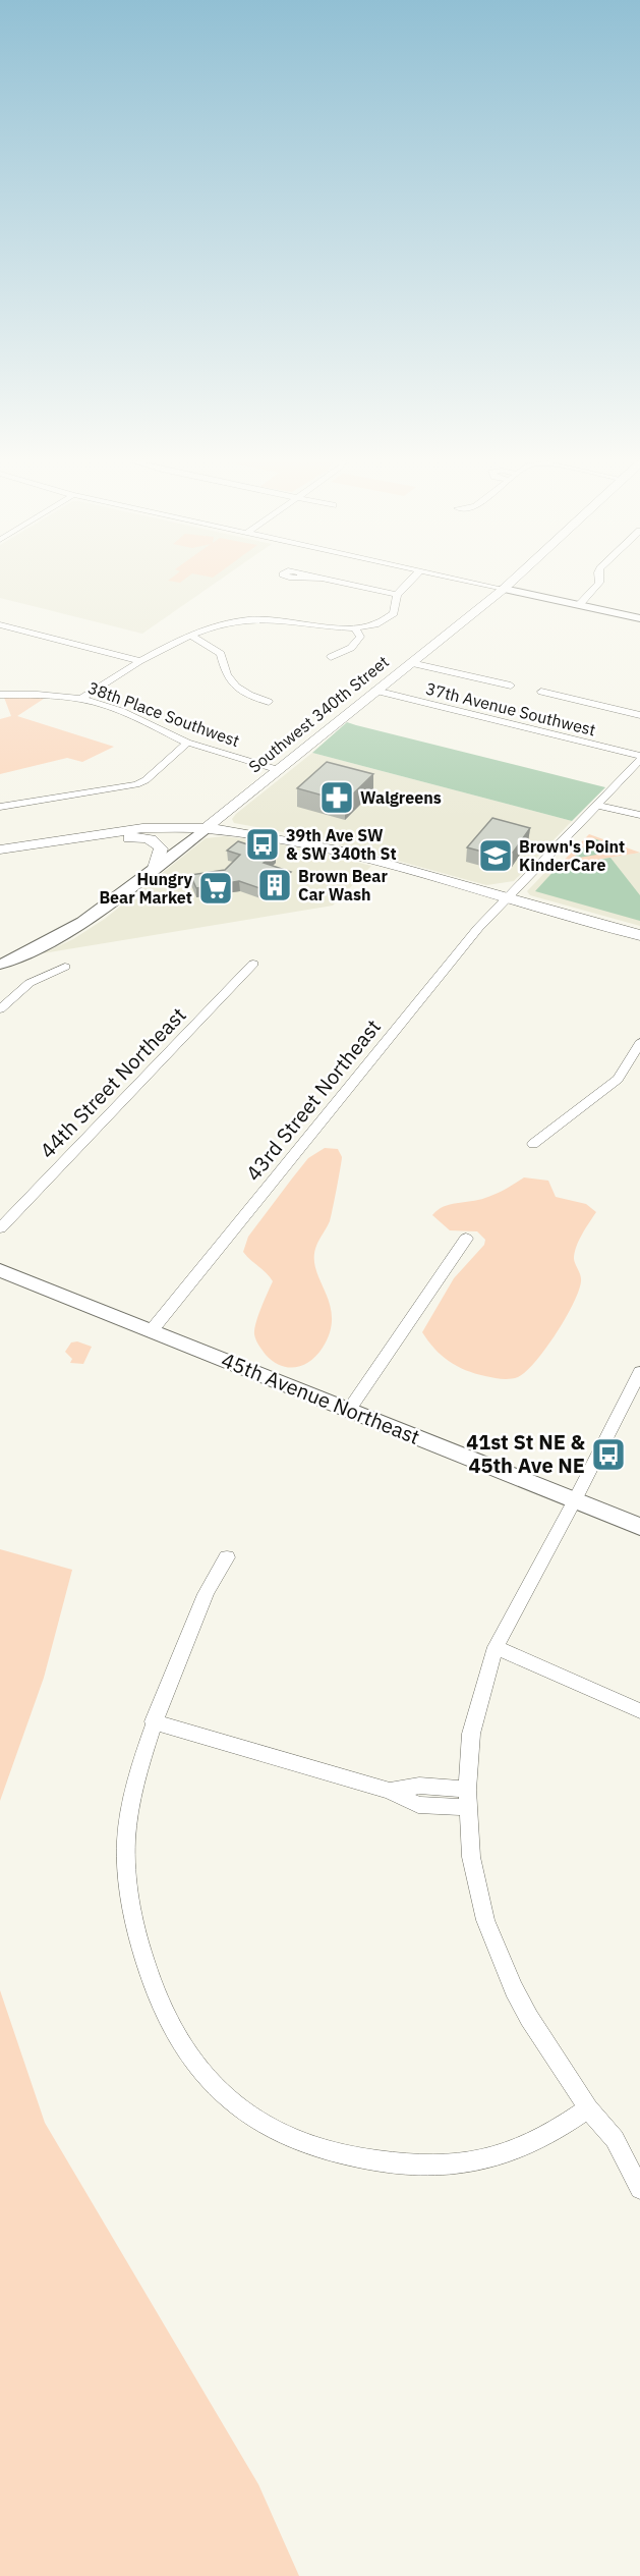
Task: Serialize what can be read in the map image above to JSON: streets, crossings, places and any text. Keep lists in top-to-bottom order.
{
  "streets": {
    "main road": ["Southwest 340th Street"],
    "street": [
      "37th Avenue Southwest",
      "38th Place Southwest",
      "44th Street Northeast",
      "43rd Street Northeast",
      "45th Avenue Northeast"
    ]
  },
  "crossings": [
    ["37th Avenue Southwest", "Southwest 340th Street"],
    ["37th Avenue Southwest", "43rd Street Northeast"],
    ["38th Place Southwest", "Southwest 340th Street"],
    ["43rd Street Northeast", "45th Avenue Northeast"]
  ],
  "places": {
    "pharmacy": ["Walgreens"],
    "bus stop": ["39th Ave SW & SW 340th St", "41st St NE & 45th Ave NE"],
    "school or university": ["Brown's Point KinderCare"],
    "building": ["Brown Bear Car Wash"],
    "supermarket": ["Hungry Bear Market"]
  }
}
